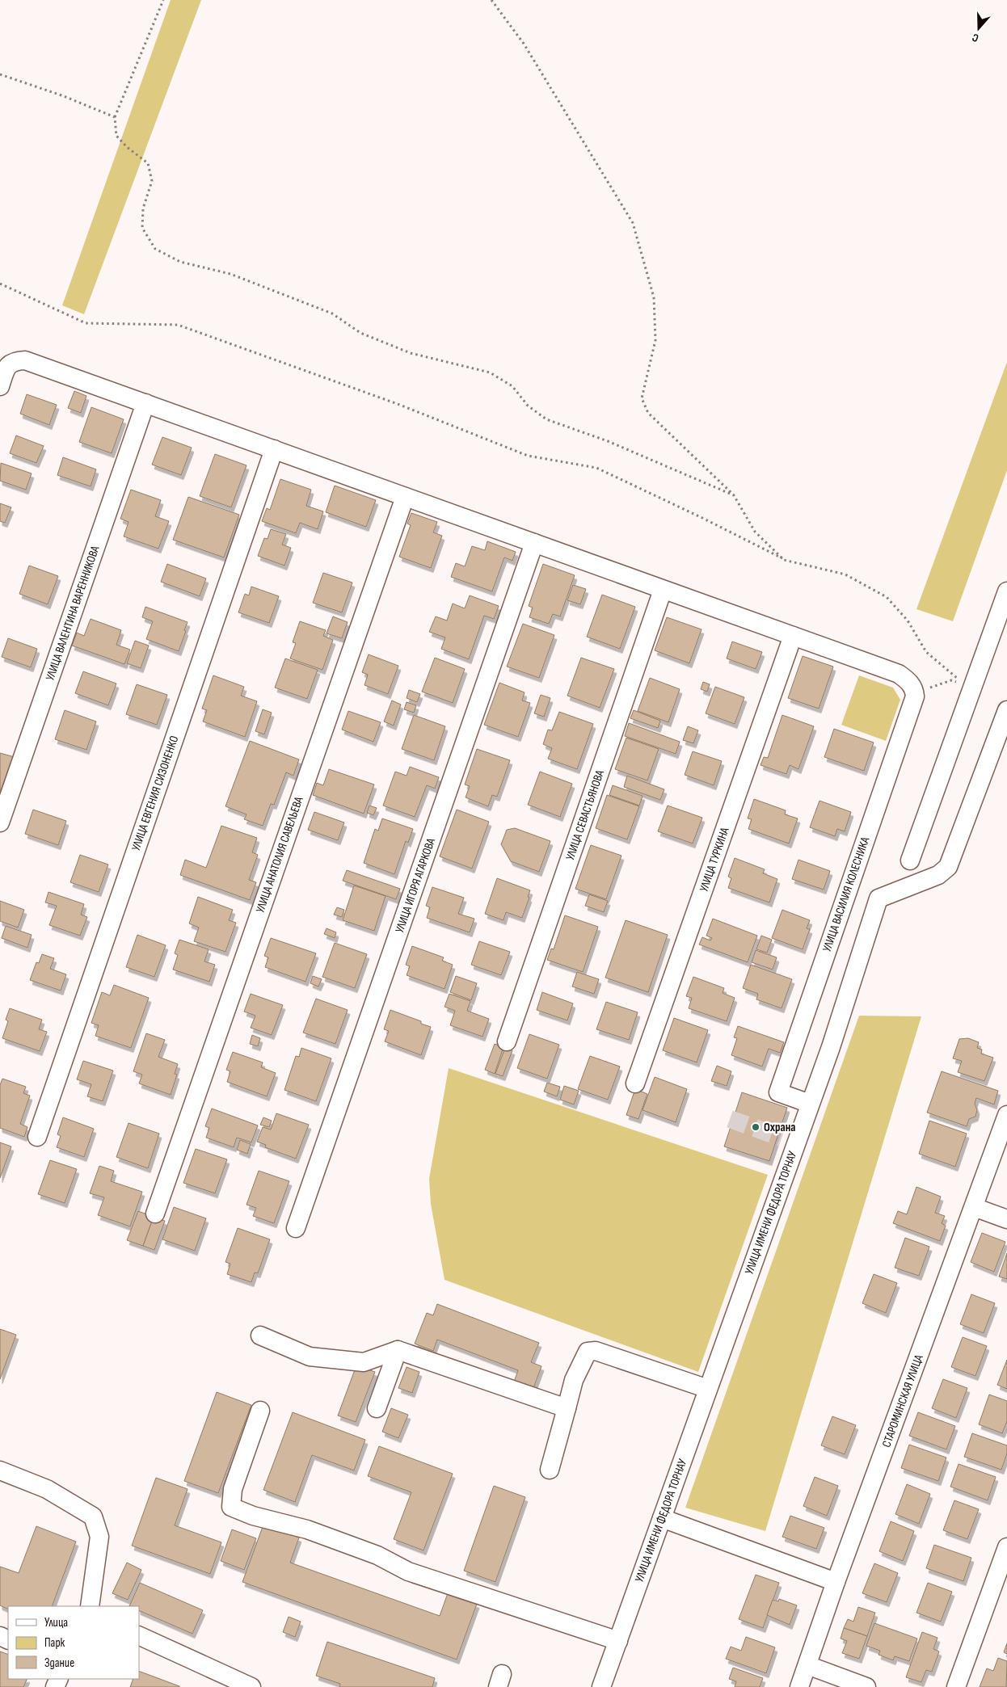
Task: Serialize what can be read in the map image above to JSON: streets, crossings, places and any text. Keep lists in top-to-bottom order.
{
  "streets": {
    "street": [
      "УЛИЦА ВАЛЕНТИНА ВАРЕННИКОВА",
      "УЛИЦА ЕВГЕНИЯ СИЗОНЕНКО",
      "УЛИЦА СЕВАСТЬЯНОВА",
      "УЛИЦА АНАТОЛИЯ САВЕЛЬЕВА",
      "УЛИЦА ТУРКИНА",
      "УЛИЦА ИГОРЯ АГАРКОВА",
      "УЛИЦА ВАСИЛИЯ КОЛЕСНИКА",
      "УЛИЦА ИМЕНИ ФЕДОРА ТОРНАУ",
      "СТАРОМИНСКАЯ УЛИЦА"
    ]
  },
  "crossings": [
    ["УЛИЦА ВАСИЛИЯ КОЛЕСНИКА", "УЛИЦА ИМЕНИ ФЕДОРА ТОРНАУ"]
  ],
  "places": ["Охрана"],
  "legend": ["Улица", "Парк", "Здание"],
  "north": "bottom"
}
